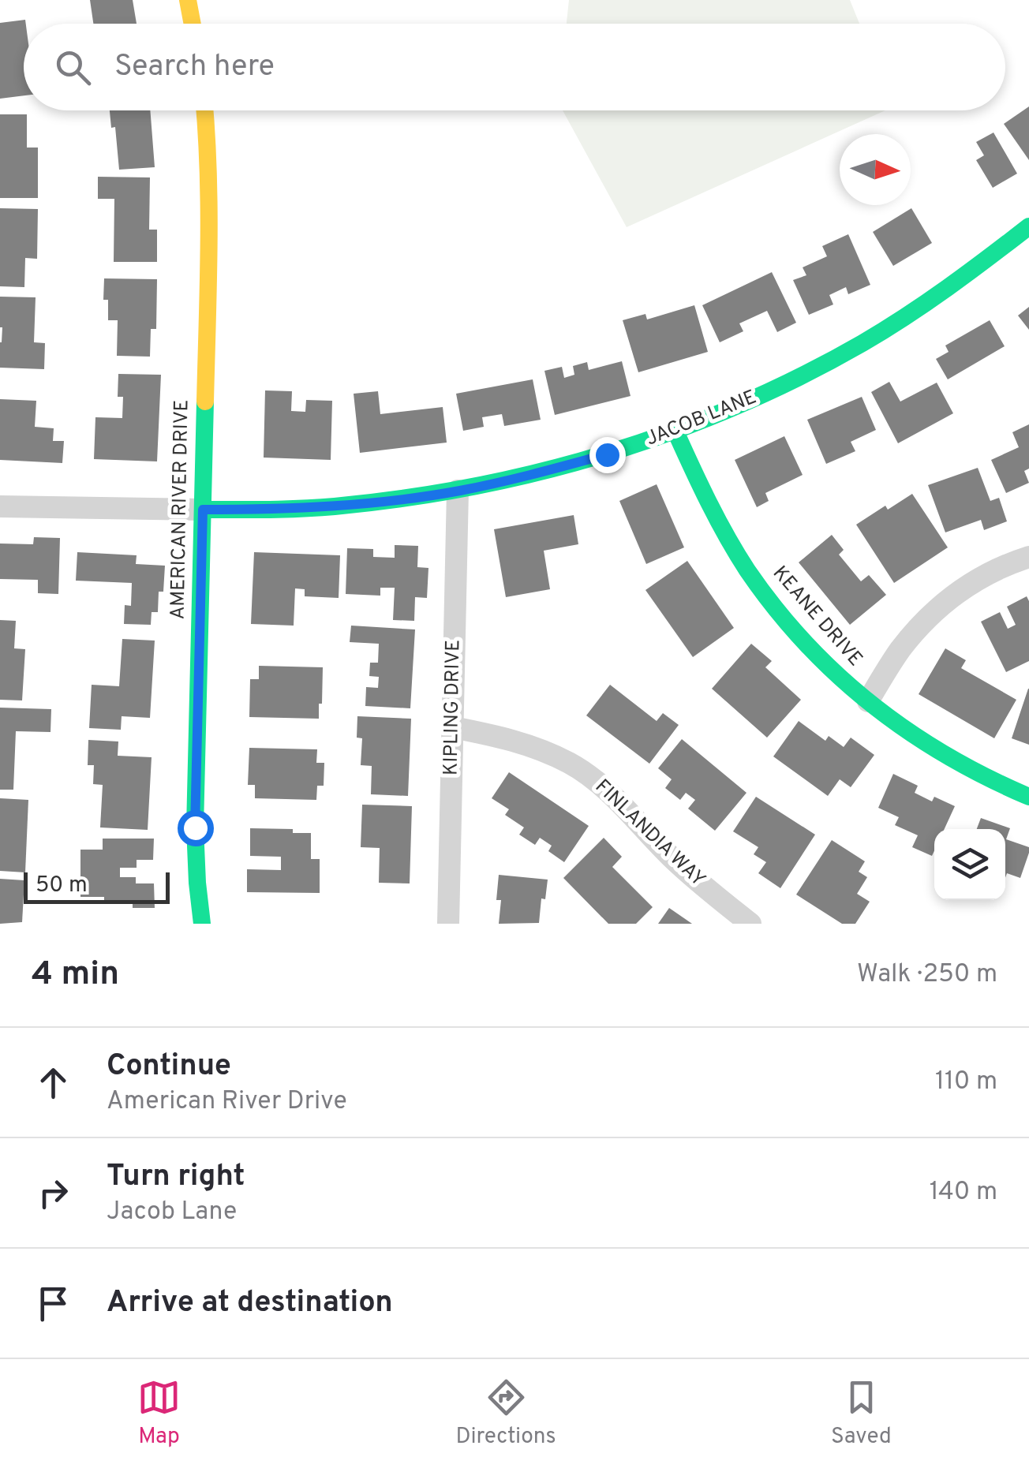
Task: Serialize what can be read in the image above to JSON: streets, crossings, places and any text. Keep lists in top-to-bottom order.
{
  "streets": {
    "street": [
      "JACOB LANE",
      "AMERICAN RIVER DRIVE",
      "KEANE DRIVE",
      "KIPLING DRIVE",
      "FINLANDIA WAY"
    ]
  },
  "crossings": [
    ["JACOB LANE", "AMERICAN RIVER DRIVE"],
    ["JACOB LANE", "KEANE DRIVE"],
    ["JACOB LANE", "KIPLING DRIVE"],
    ["KIPLING DRIVE", "FINLANDIA WAY"]
  ],
  "scale_bar": "50 m",
  "north": "right",
  "page": {
    "search": "Search here",
    "scale": "50 m",
    "heading": ["4 min", "Walk · 250 m"],
    "list": [
      ["Continue", "American River Drive", "110 m"],
      ["Turn right", "Jacob Lane", "140 m"],
      "Arrive at destination"
    ],
    "nav": ["Map", "Directions", "Saved"]
  }
}
